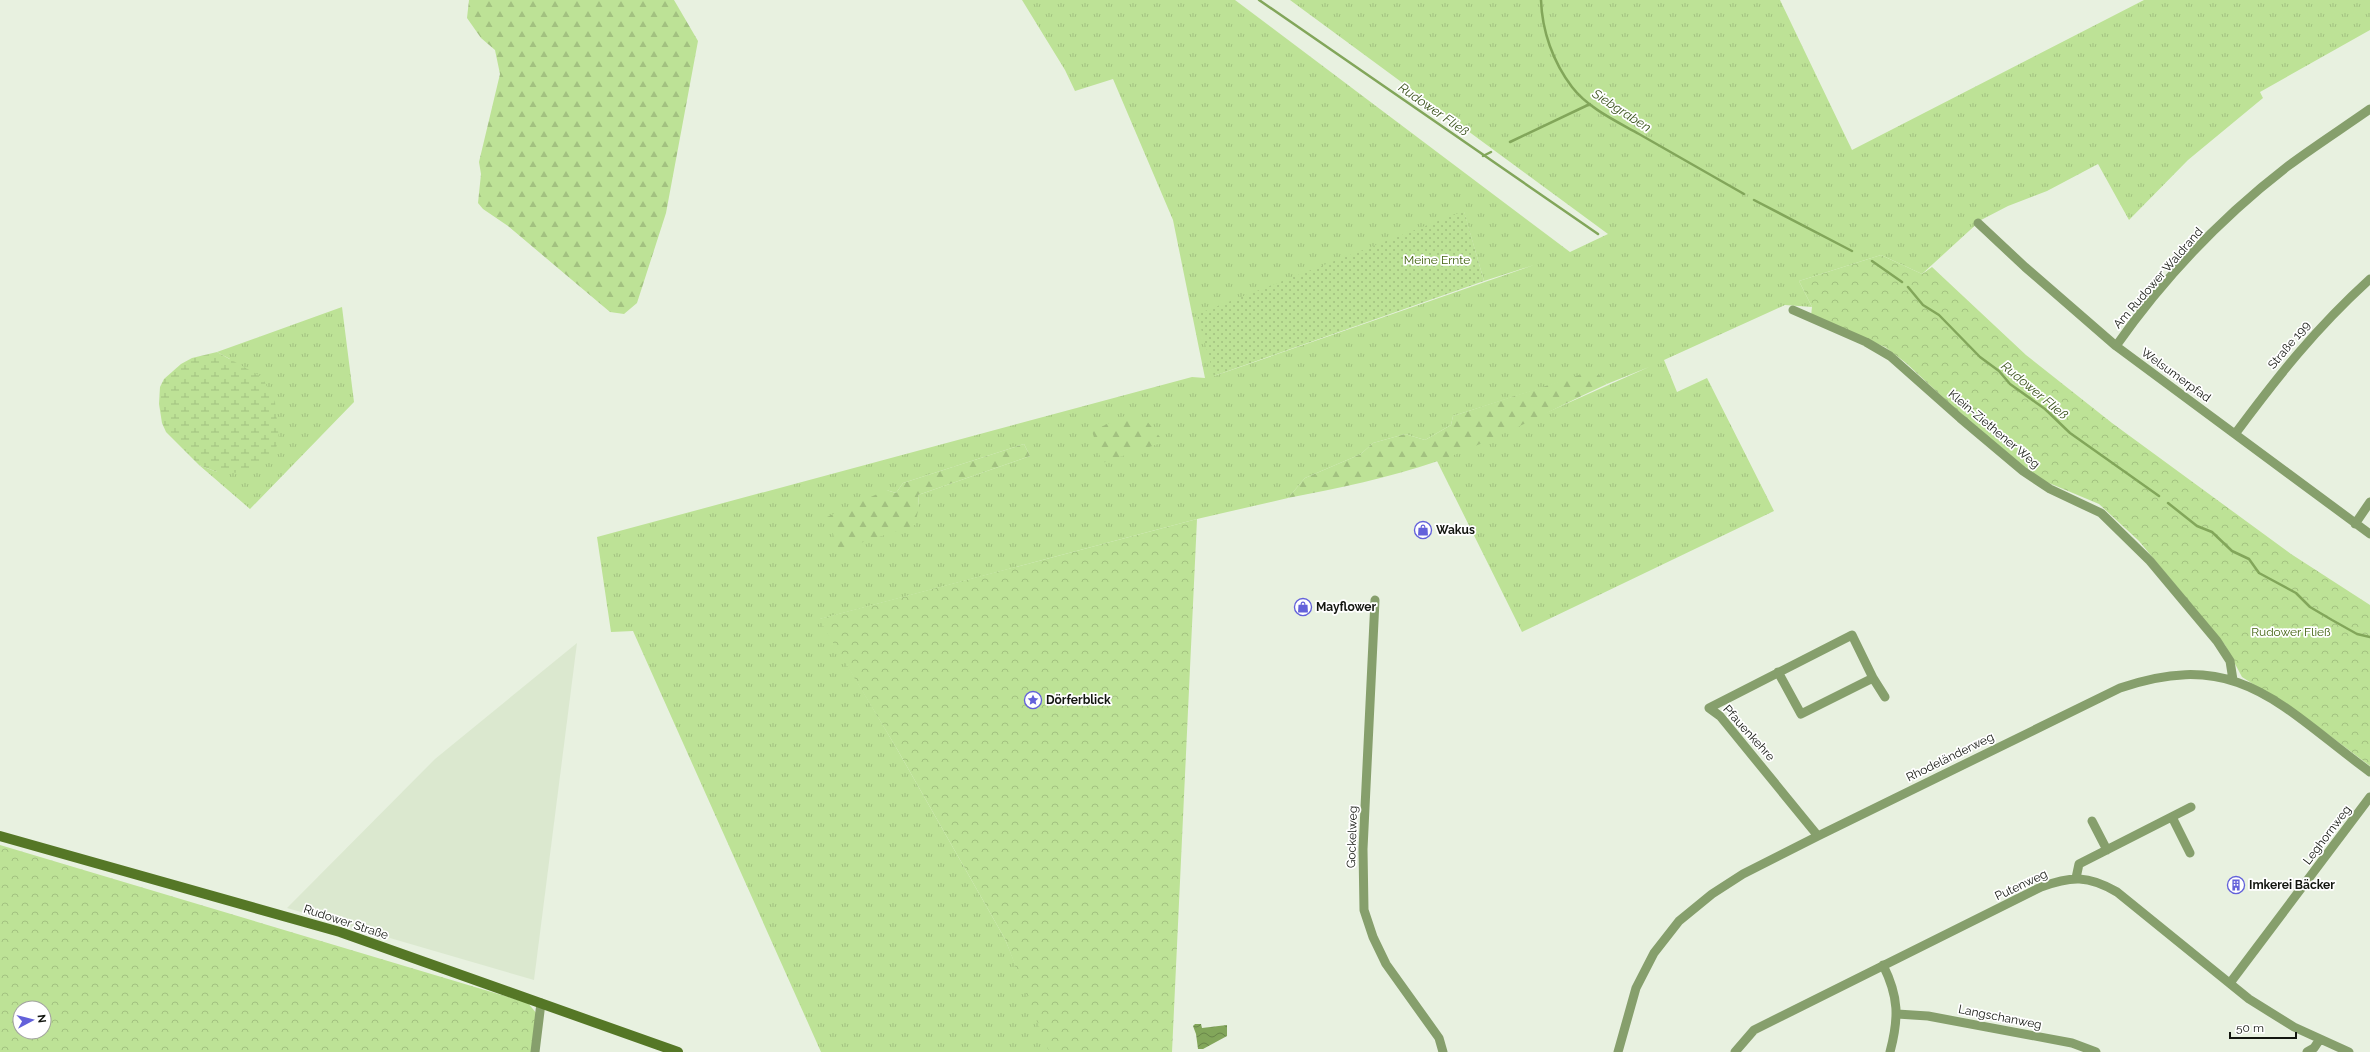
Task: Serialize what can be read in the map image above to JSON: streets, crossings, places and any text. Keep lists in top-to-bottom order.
{
  "streets": {
    "street": [
      "Am Rudower Waldrand",
      "Straße 199",
      "Welsumerpfad",
      "Klein-Ziethener Weg",
      "Pfauenkehre",
      "Rhodeländerweg",
      "Leghornweg",
      "Gockelweg",
      "Putenweg",
      "Rudower Straße",
      "Langschanweg"
    ]
  },
  "crossings": [
    ["Am Rudower Waldrand", "Welsumerpfad"],
    ["Straße 199", "Welsumerpfad"],
    ["Klein-Ziethener Weg", "Rhodeländerweg"],
    ["Pfauenkehre", "Rhodeländerweg"],
    ["Leghornweg", "Putenweg"]
  ],
  "water": ["Rudower Fließ", "Siebgraben"],
  "parks": ["Meine Ernte", "Rudower Fließ"],
  "places": {
    "shop": ["Wakus", "Mayflower"],
    "place": ["Dörferblick"],
    "building": ["Imkerei Bäcker"]
  },
  "scale_bar": "50 m",
  "north": "right"
}
